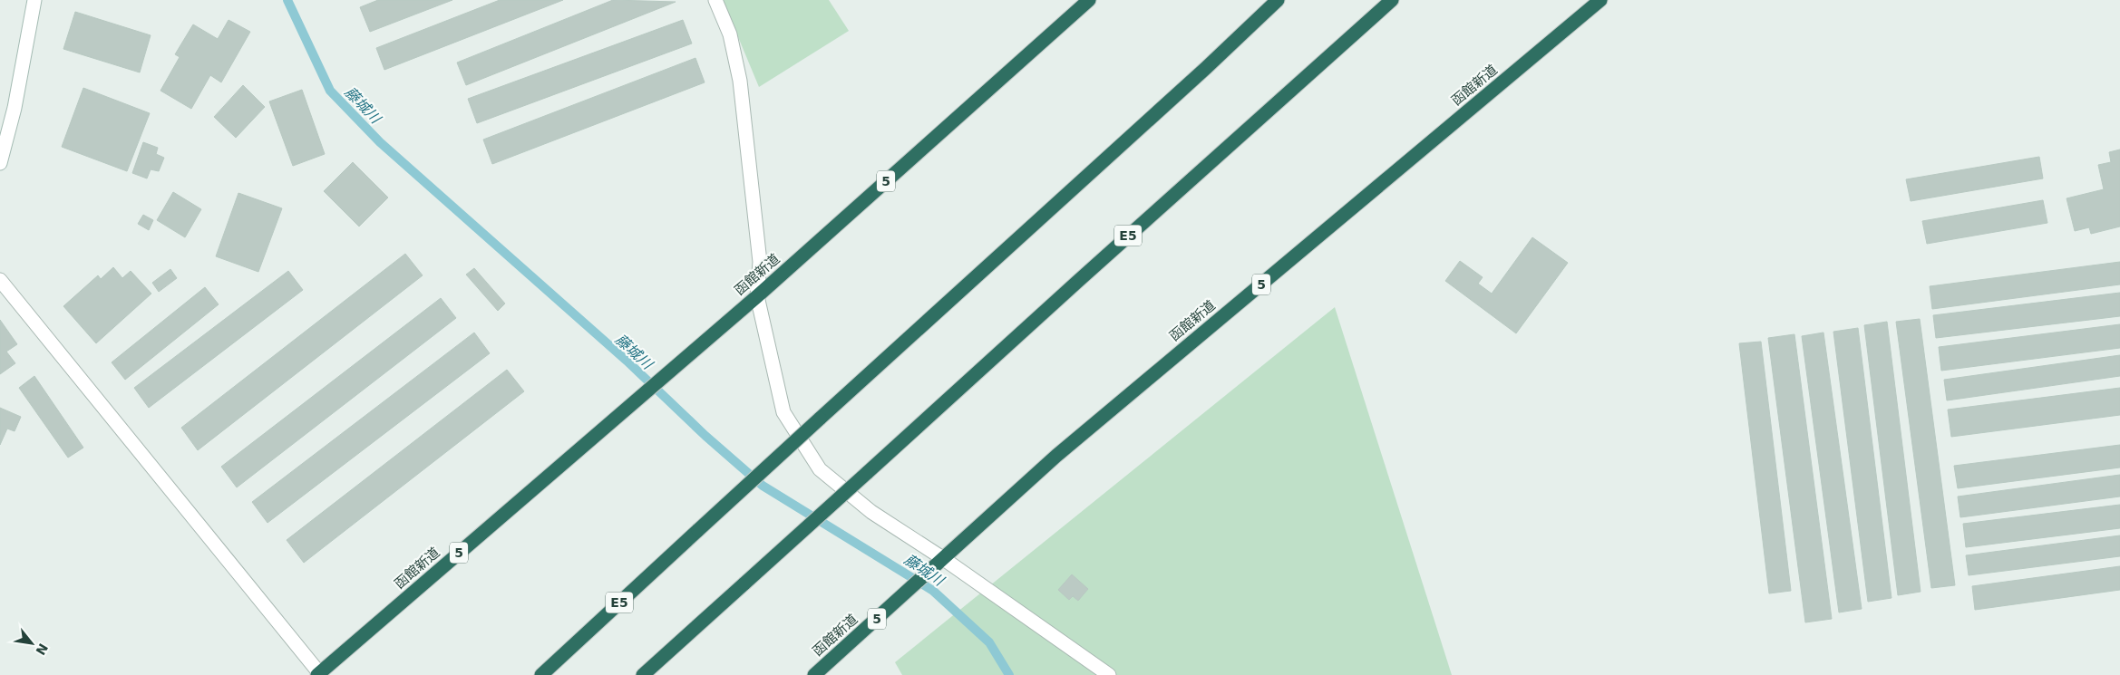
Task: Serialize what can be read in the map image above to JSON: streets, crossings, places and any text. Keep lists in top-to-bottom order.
{
  "streets": {
    "highway": ["函館新道", "5", "E5"]
  },
  "water": ["藤城川"],
  "north": "bottom right"
}
